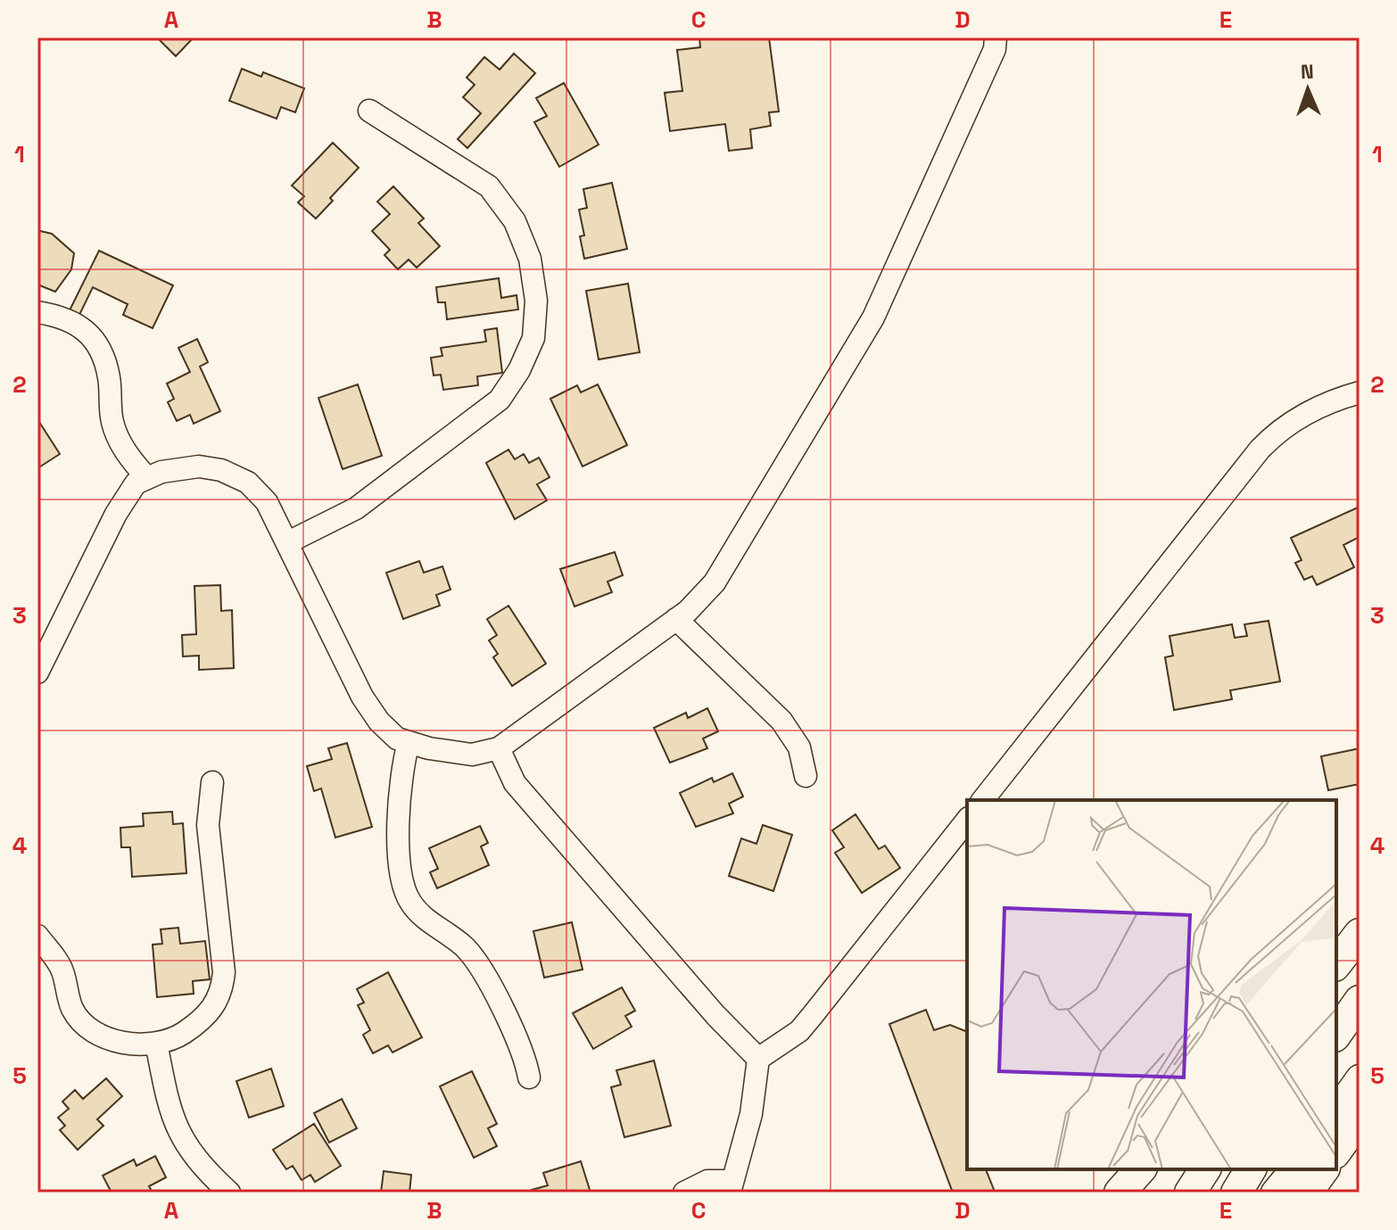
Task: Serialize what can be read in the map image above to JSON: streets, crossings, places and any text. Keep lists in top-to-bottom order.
{
  "north": "top",
  "grid": {
    "columns": [
      "A",
      "B",
      "C",
      "D",
      "E"
    ],
    "rows": [
      "1",
      "2",
      "3",
      "4",
      "5"
    ]
  }
}
